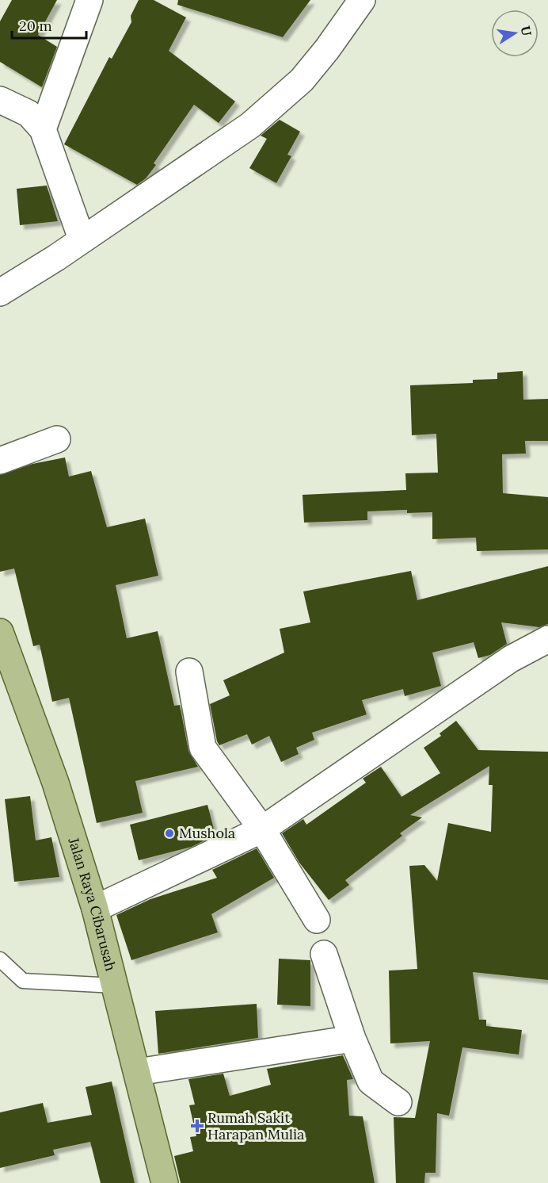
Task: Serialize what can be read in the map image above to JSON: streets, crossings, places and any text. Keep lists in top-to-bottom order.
{
  "streets": {
    "main road": ["Jalan Raya Cibarusah"]
  },
  "places": {
    "other": ["Mushola"],
    "health": ["Rumah Sakit Harapan Mulia"]
  },
  "scale_bar": "20 m",
  "north": "right"
}
